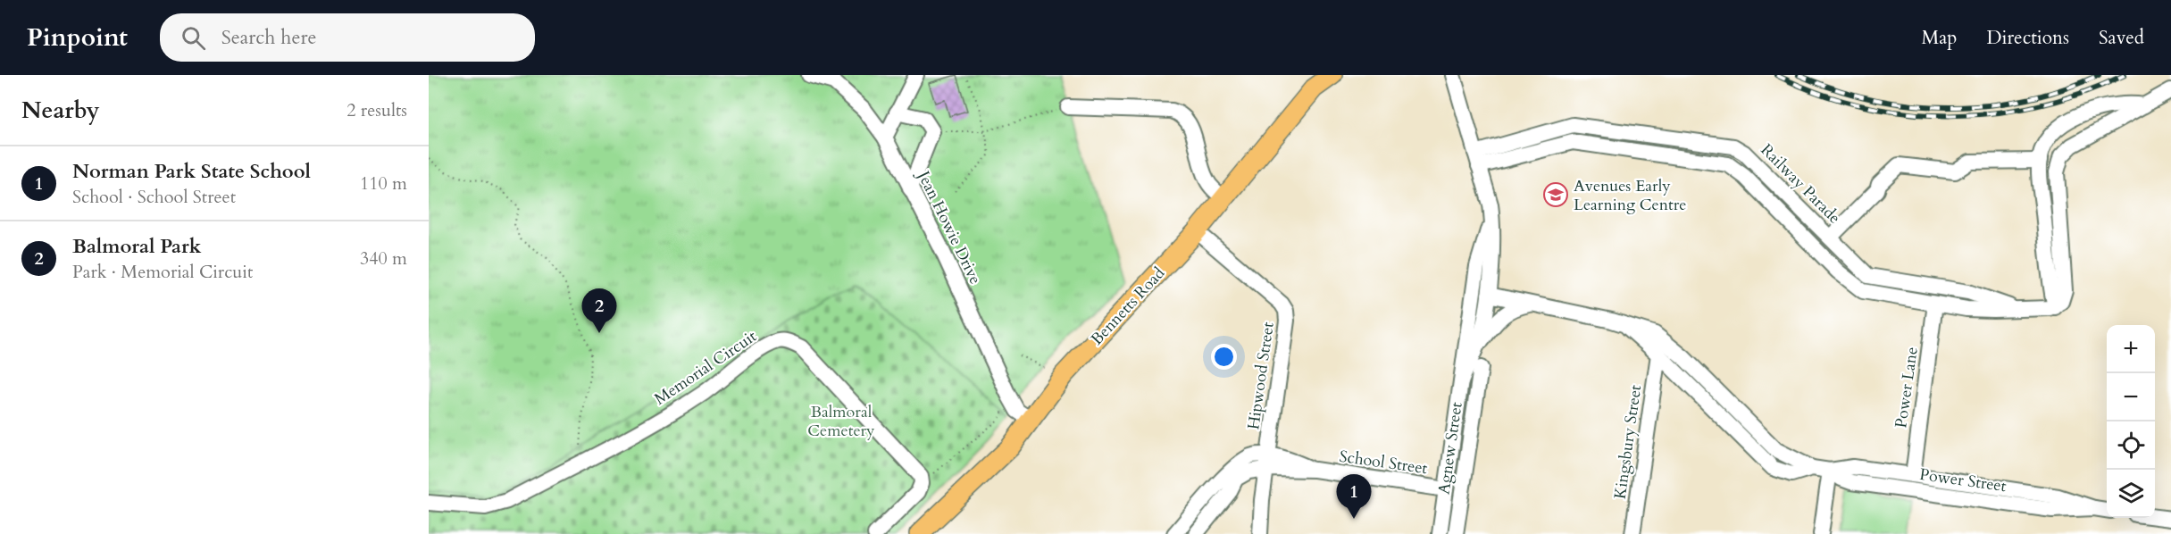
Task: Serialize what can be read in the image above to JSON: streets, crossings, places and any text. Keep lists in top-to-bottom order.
{
  "streets": {
    "main road": ["Bennetts Road"],
    "street": [
      "Railway Parade",
      "Jean Howie Drive",
      "Memorial Circuit",
      "Hipwood Street",
      "Power Lane",
      "Kingsbury Street",
      "Agnew Street",
      "School Street",
      "Power Street"
    ]
  },
  "crossings": [
    ["Railway Parade", "Power Lane"],
    ["Railway Parade", "Agnew Street"],
    ["Jean Howie Drive", "Bennetts Road"],
    ["Bennetts Road", "Hipwood Street"],
    ["Hipwood Street", "School Street"],
    ["Power Lane", "Power Street"],
    ["Kingsbury Street", "Power Street"],
    ["Agnew Street", "School Street"],
    ["Agnew Street", "Power Street"]
  ],
  "parks": ["Balmoral Cemetery"],
  "places": {
    "school or university": ["Avenues Early Learning Centre"]
  },
  "page": {
    "header": "Pinpoint",
    "search": "Search here",
    "nav": ["Map", "Directions", "Saved"],
    "heading": ["Nearby", "2 results"],
    "list": [
      {
        "mark": "1",
        "name": "Norman Park State School",
        "note": "School · School Street",
        "value": "110 m"
      },
      {
        "mark": "2",
        "name": "Balmoral Park",
        "note": "Park · Memorial Circuit",
        "value": "340 m"
      }
    ],
    "pins": ["2", "1"],
    "map_buttons": ["+", "−"]
  }
}
